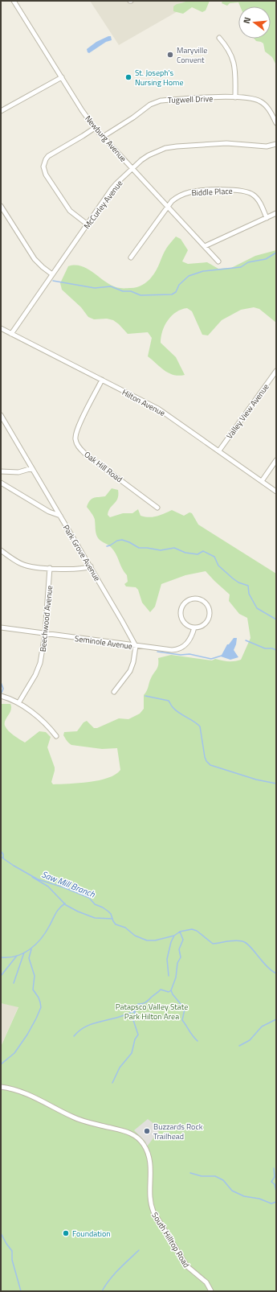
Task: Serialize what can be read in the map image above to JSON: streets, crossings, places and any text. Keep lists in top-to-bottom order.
{
  "streets": {
    "street": [
      "Tugwell Drive",
      "Newburg Avenue",
      "Biddle Place",
      "McCurley Avenue",
      "Hilton Avenue",
      "Valley View Avenue",
      "Oak Hill Road",
      "Park Grove Avenue",
      "Beechwood Avenue",
      "Seminole Avenue",
      "South Hilltop Road"
    ]
  },
  "crossings": [
    ["Tugwell Drive", "Newburg Avenue"],
    ["Newburg Avenue", "Biddle Place"],
    ["Newburg Avenue", "McCurley Avenue"],
    ["McCurley Avenue", "Hilton Avenue"],
    ["Hilton Avenue", "Valley View Avenue"],
    ["Hilton Avenue", "Oak Hill Road"],
    ["Park Grove Avenue", "Seminole Avenue"],
    ["Beechwood Avenue", "Seminole Avenue"]
  ],
  "water": ["Saw Mill Branch"],
  "parks": ["Patapsco Valley State Park Hilton Area"],
  "places": [
    "Maryville Convent",
    "St. Joseph's Nursing Home",
    "Buzzards Rock Trailhead",
    "Foundation"
  ],
  "north": "left"
}
